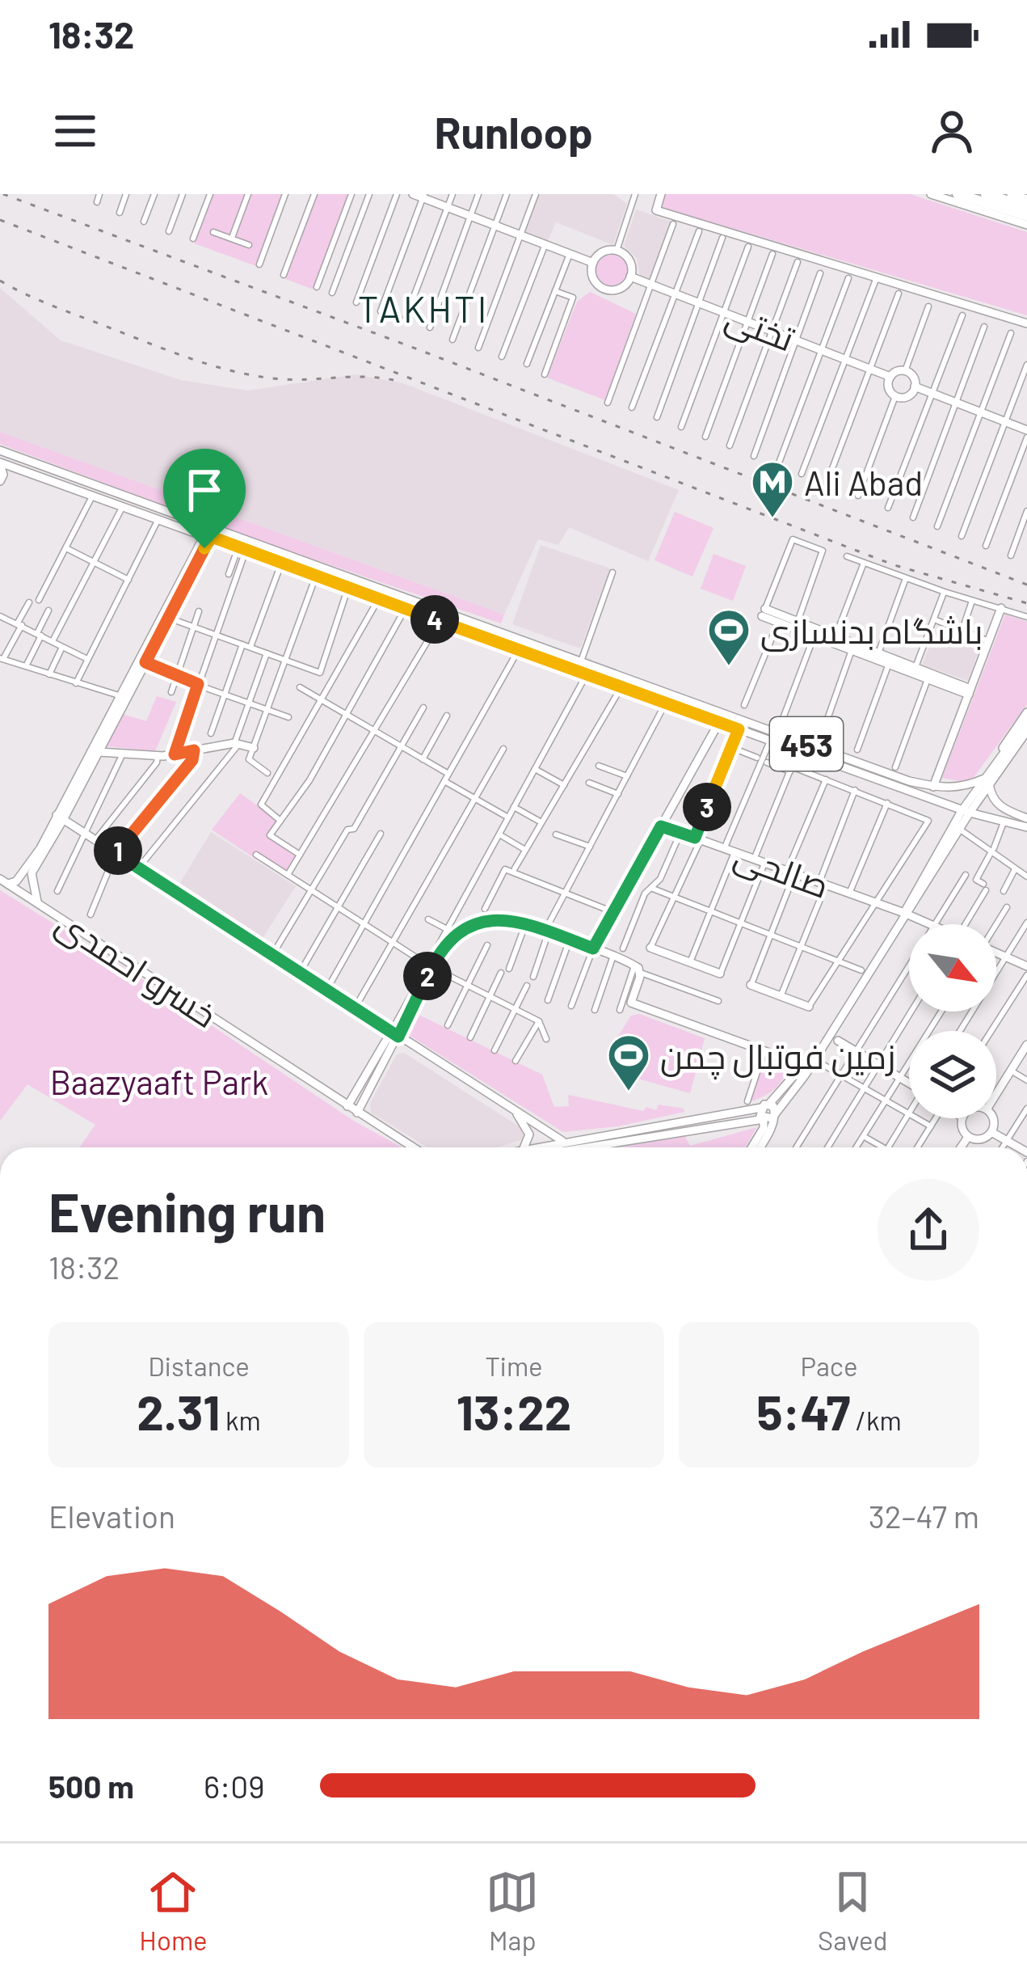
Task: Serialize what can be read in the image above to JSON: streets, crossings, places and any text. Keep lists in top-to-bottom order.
{
  "streets": {
    "main road": [
      "تختی",
      "453",
      "صالحی",
      "خسرو احمدی"
    ]
  },
  "districts": ["TAKHTI"],
  "parks": ["Baazyaaft Park"],
  "places": {
    "metro station": ["Ali Abad"],
    "sports": ["باشگاه بدنسازی", "زمین فوتبال چمن"]
  },
  "north": "bottom right",
  "page": {
    "status": "18:32",
    "header": "Runloop",
    "pins": [
      "4",
      "3",
      "1",
      "2"
    ],
    "heading": ["Evening run", "18:32"],
    "stats": [
      ["Distance", "2.31 km"],
      ["Time", "13:22"],
      ["Pace", "5:47 /km"]
    ],
    "chart": ["Elevation", "32–47 m"],
    "list": [
      {
        "name": "500 m",
        "note": "6:09"
      }
    ],
    "tabs": ["Home", "Map", "Saved"]
  }
}
